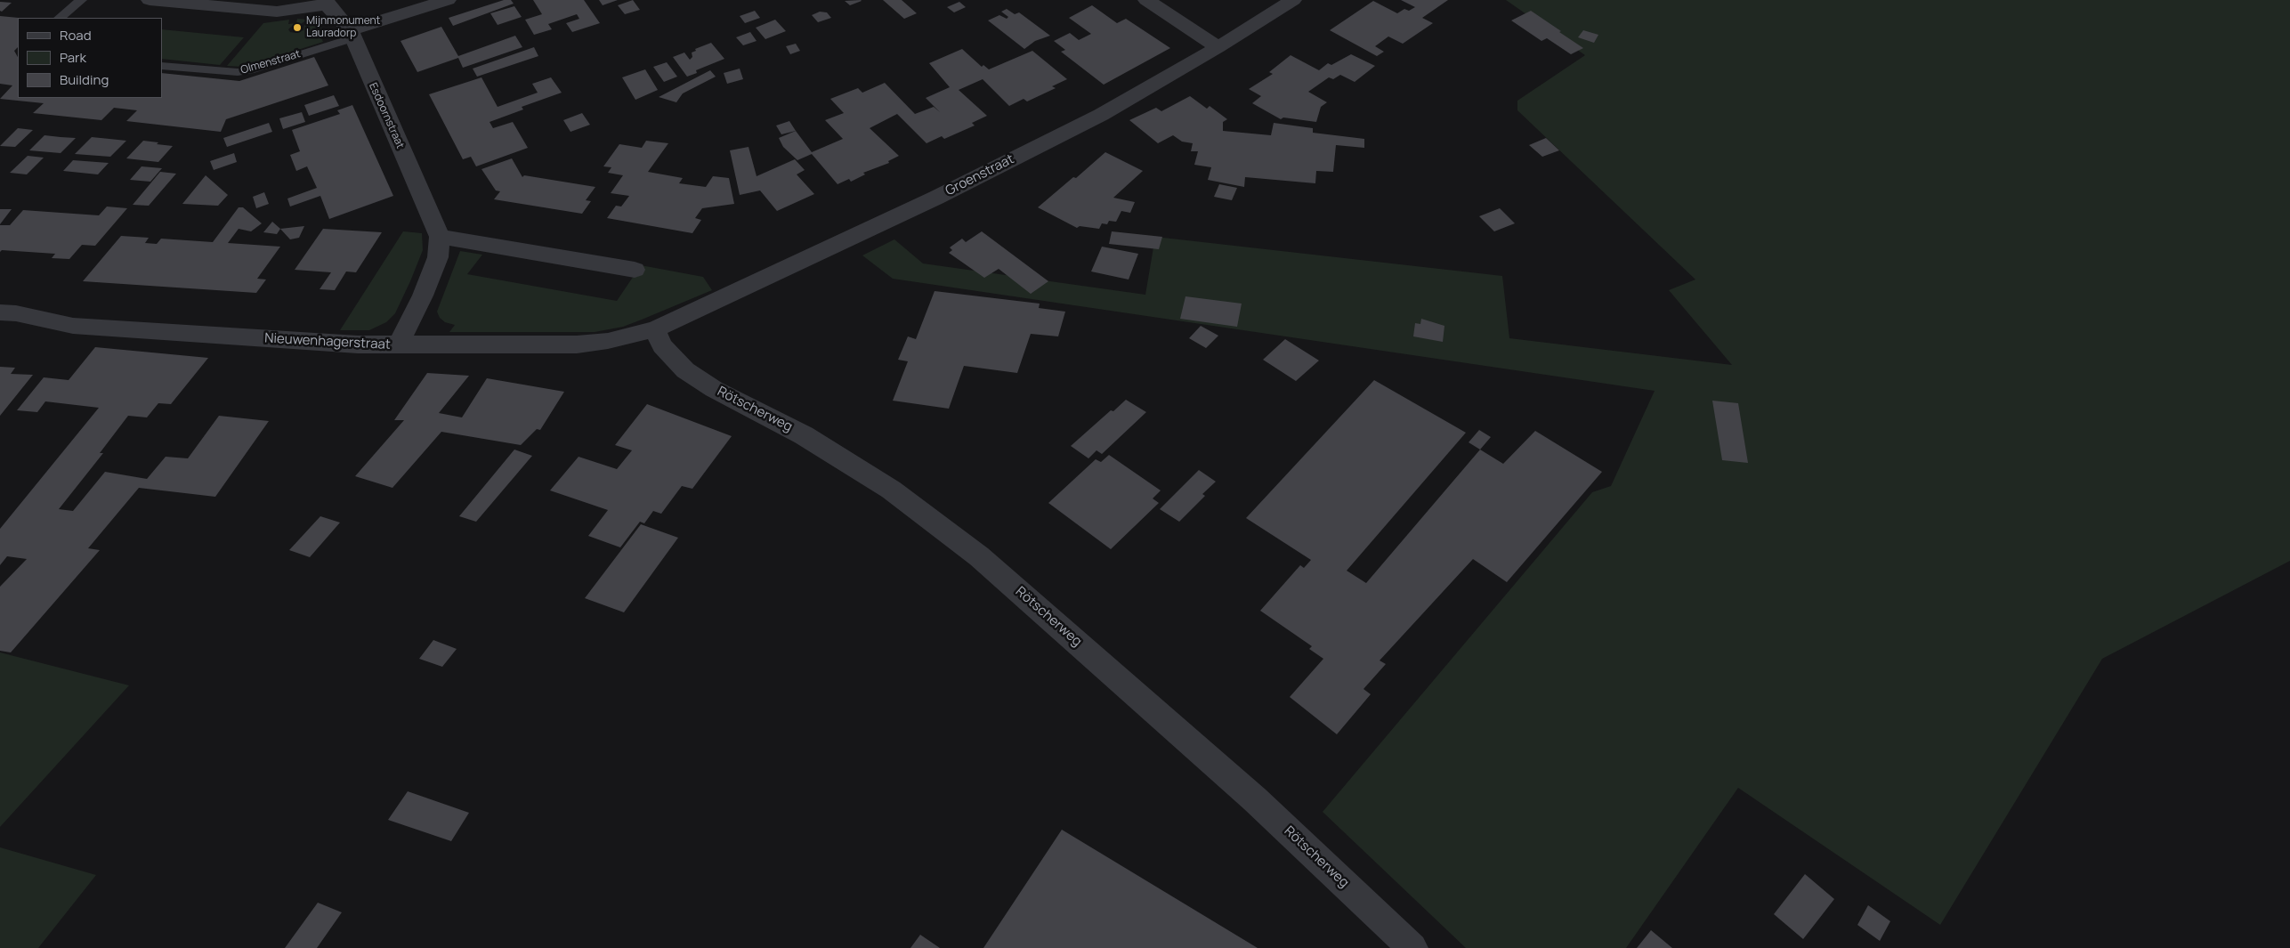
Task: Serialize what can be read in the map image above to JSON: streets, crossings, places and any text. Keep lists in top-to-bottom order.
{
  "streets": {
    "street": [
      "Esdoornstraat",
      "Groenstraat",
      "Nieuwenhagerstraat",
      "Rötscherweg"
    ],
    "lane": ["Olmenstraat"]
  },
  "crossings": [
    ["Olmenstraat", "Esdoornstraat"],
    ["Esdoornstraat", "Nieuwenhagerstraat"],
    ["Groenstraat", "Nieuwenhagerstraat"],
    ["Groenstraat", "Rötscherweg"],
    ["Nieuwenhagerstraat", "Rötscherweg"]
  ],
  "places": ["Mijnmonument Lauradorp"],
  "legend": ["Road", "Park", "Building"]
}
